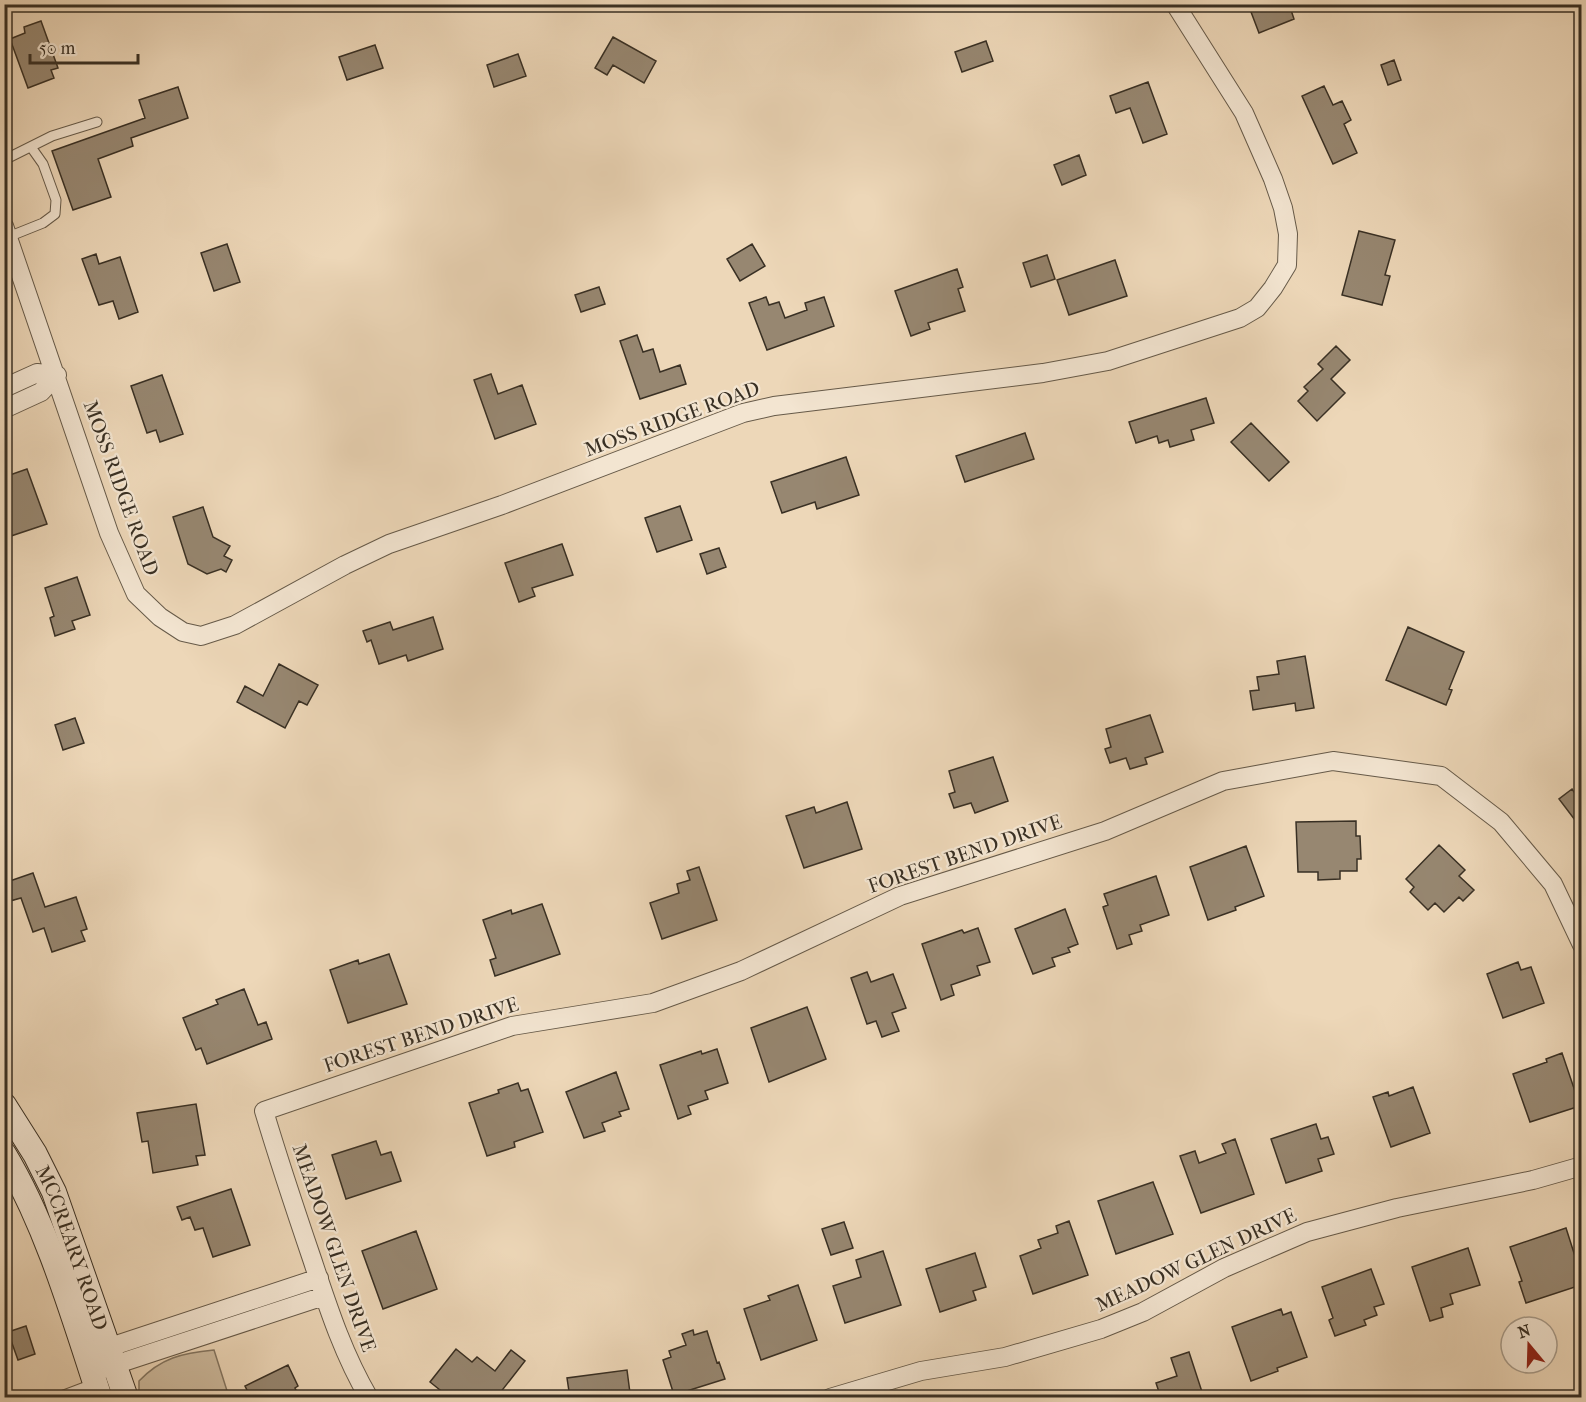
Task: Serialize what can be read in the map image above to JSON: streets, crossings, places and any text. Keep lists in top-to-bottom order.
{
  "streets": {
    "main road": ["MCCREARY ROAD"],
    "street": ["MOSS RIDGE ROAD", "FOREST BEND DRIVE", "MEADOW GLEN DRIVE"]
  },
  "crossings": [
    ["FOREST BEND DRIVE", "MEADOW GLEN DRIVE"]
  ],
  "scale_bar": "50 m",
  "north": "top"
}
